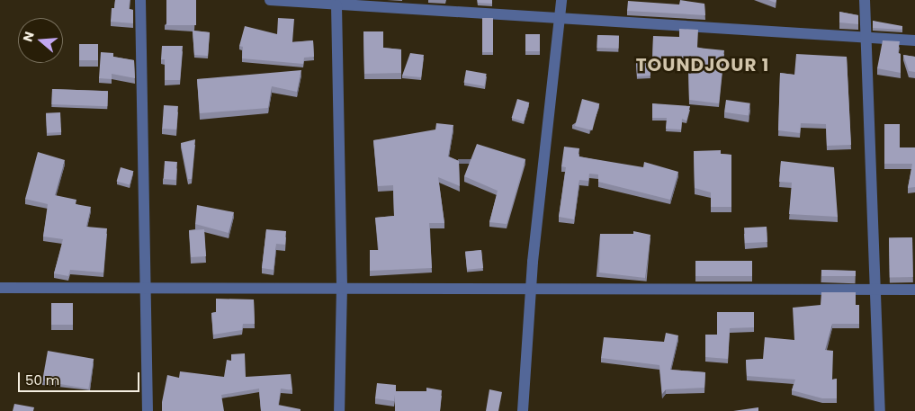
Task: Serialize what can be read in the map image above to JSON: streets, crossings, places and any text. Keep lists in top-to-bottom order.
{
  "districts": ["TOUNDJOUR 1"],
  "scale_bar": "50 m",
  "north": "left"
}
